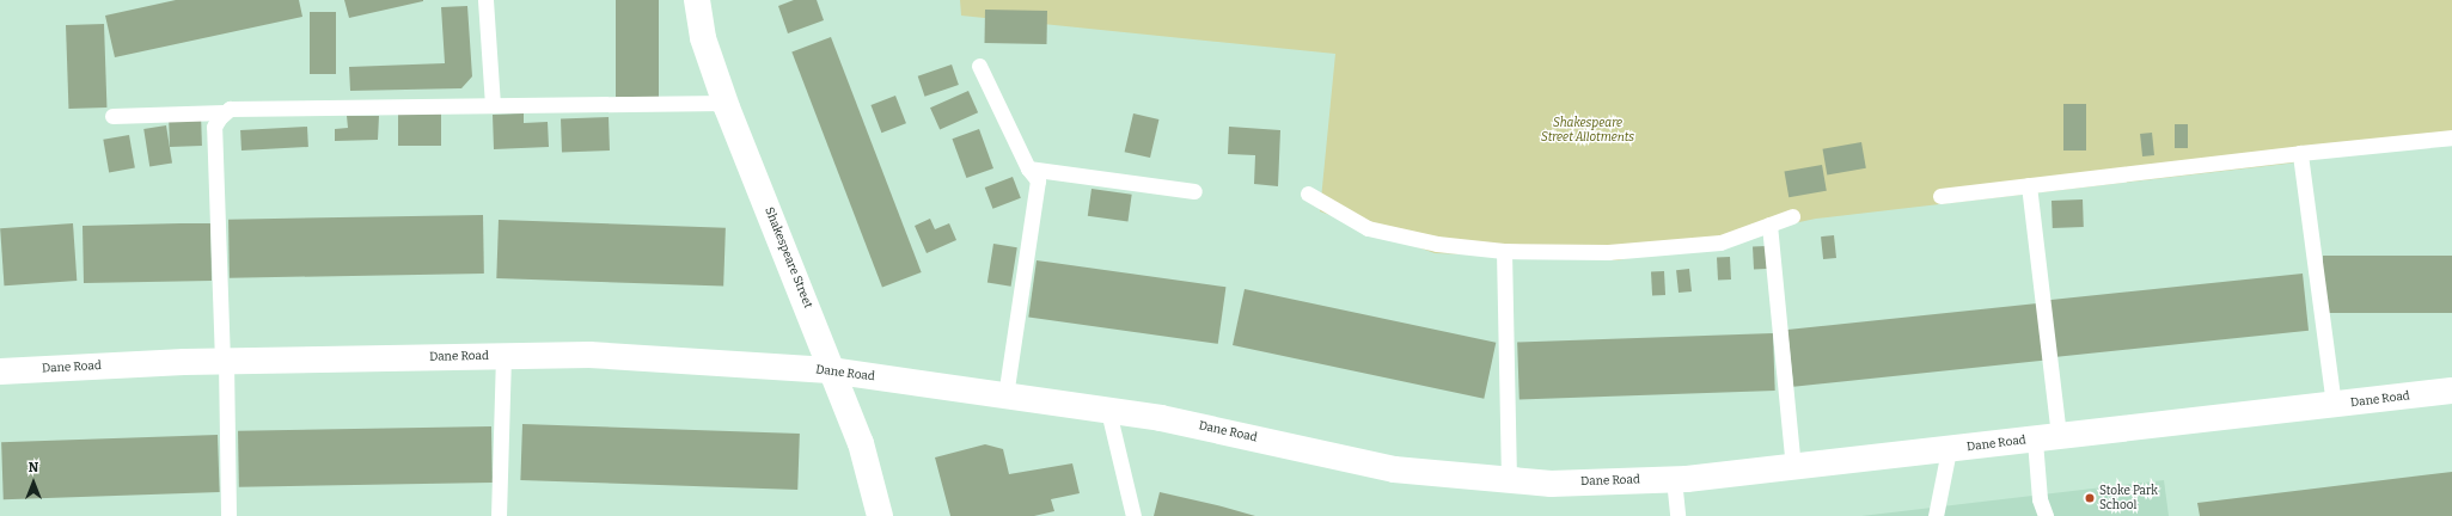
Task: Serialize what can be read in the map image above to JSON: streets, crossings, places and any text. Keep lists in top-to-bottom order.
{
  "streets": {
    "street": ["Shakespeare Street", "Dane Road"]
  },
  "crossings": [
    ["Shakespeare Street", "Dane Road"]
  ],
  "parks": ["Shakespeare Street Allotments"],
  "places": ["Stoke Park School"],
  "north": "top"
}
